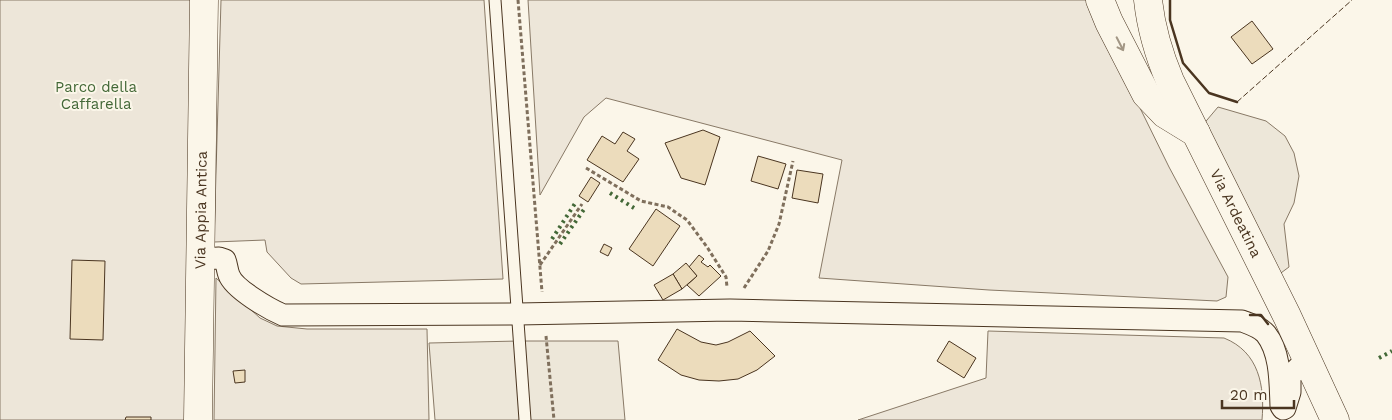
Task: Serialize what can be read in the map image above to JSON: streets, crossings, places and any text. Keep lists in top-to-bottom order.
{
  "streets": {
    "main road": ["Via Appia Antica", "Via Ardeatina"]
  },
  "parks": ["Parco della Caffarella"],
  "scale_bar": "20 m"
}
